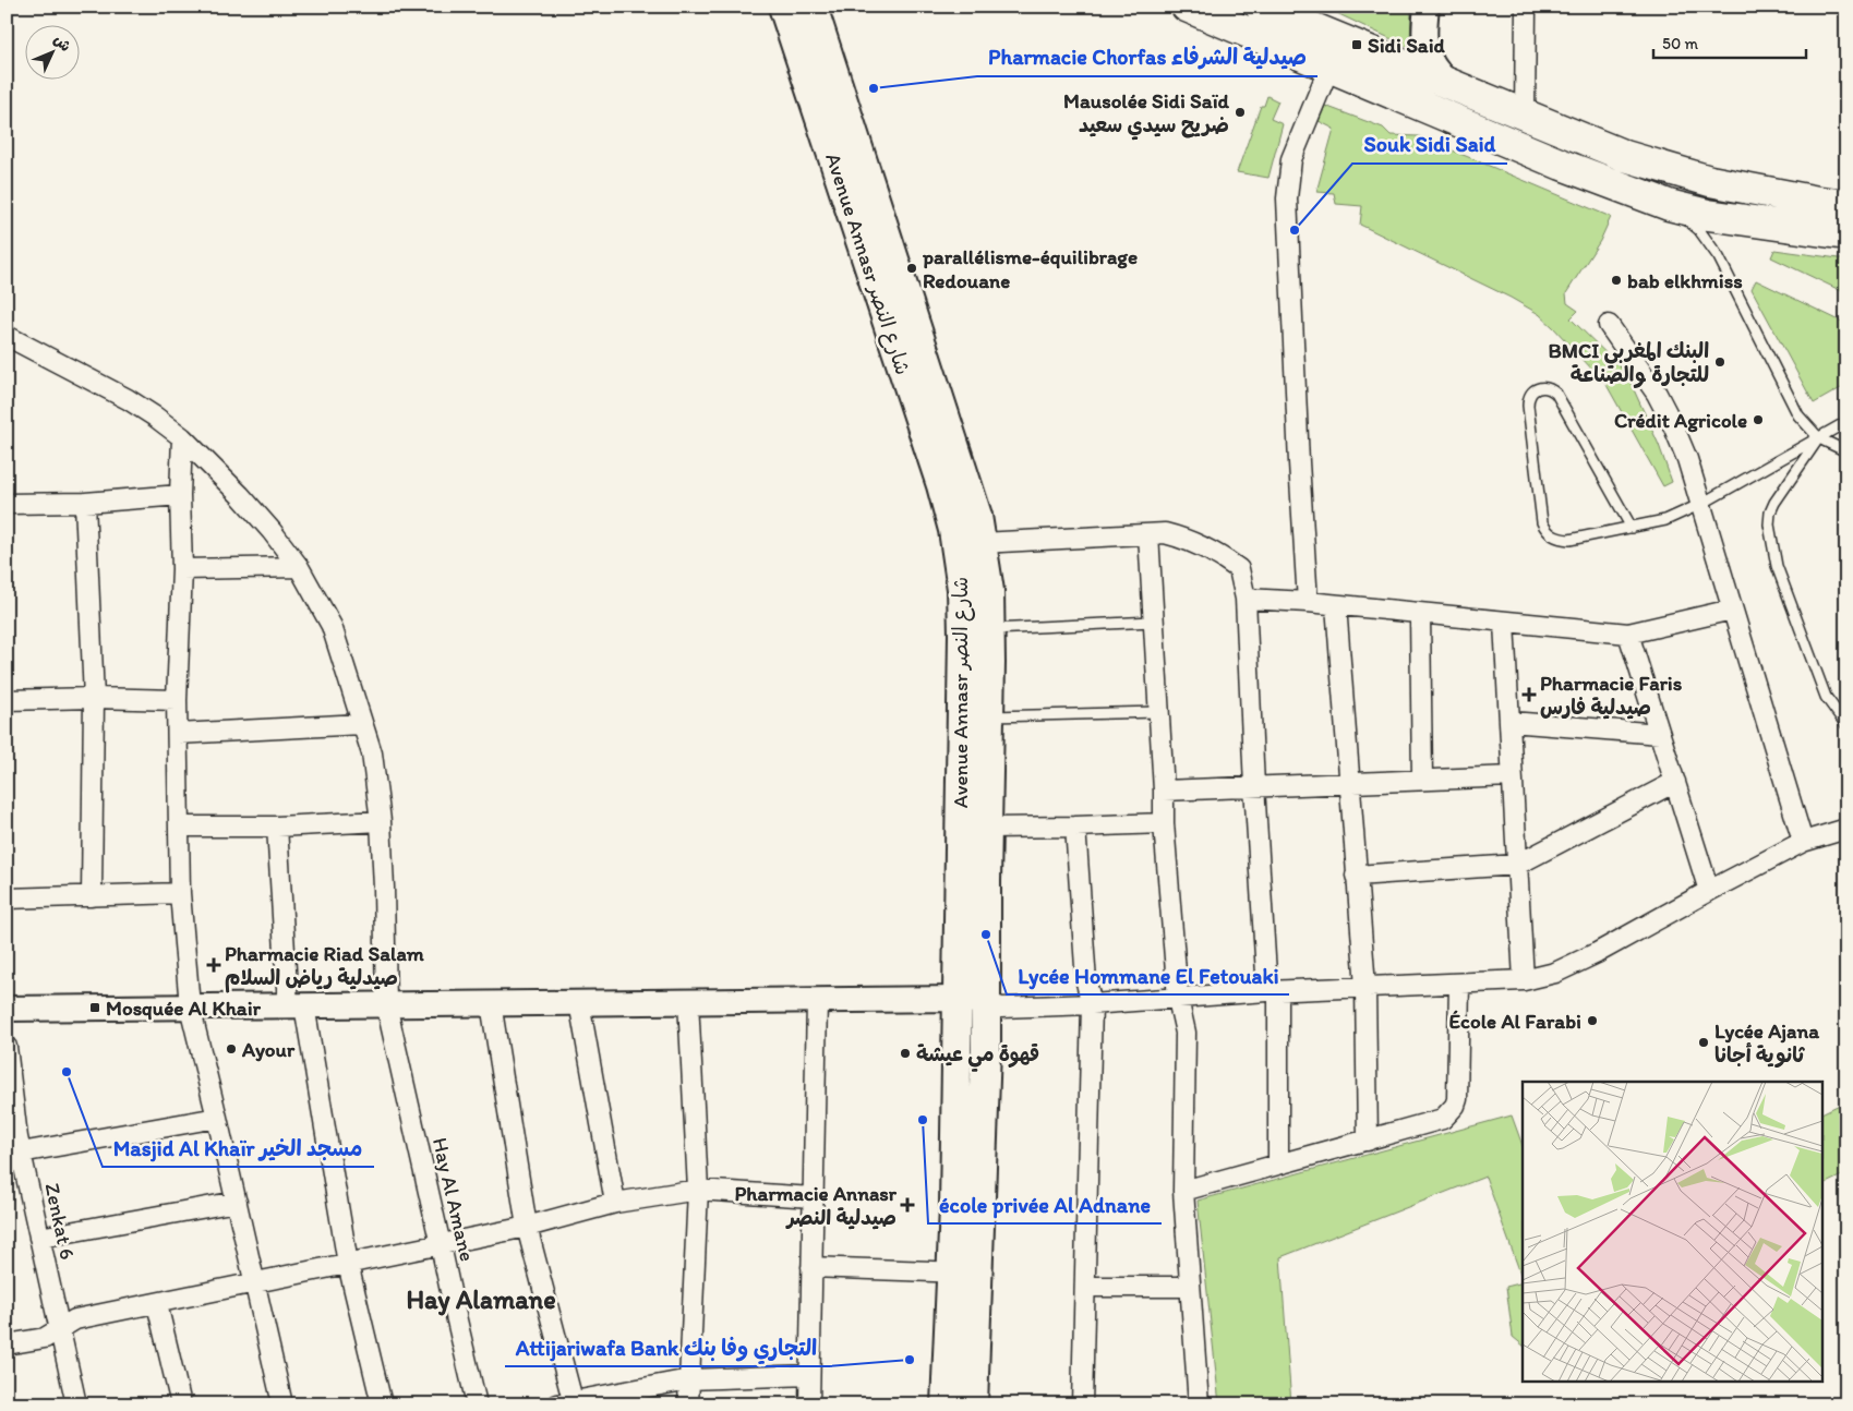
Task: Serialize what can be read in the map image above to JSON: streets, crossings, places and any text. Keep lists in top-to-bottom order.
{
  "streets": {
    "main road": ["Avenue Annasr شارع النصر"],
    "street": ["Hay Al Amane", "Zenkat 6"]
  },
  "districts": ["Hay Alamane"],
  "places": {
    "transit": ["Sidi Said", "Mosquée Al Khair"],
    "other": [
      "Pharmacie Chorfas صيدلية الشرفاء",
      "Mausolée Sidi Saïd ضريح سيدي سعيد",
      "Souk Sidi Said",
      "parallélisme-équilibrage Redouane",
      "bab elkhmiss",
      "BMCI البنك المغربي للتجارة والصناعة",
      "Crédit Agricole",
      "Lycée Hommane El Fetouaki",
      "École Al Farabi",
      "Lycée Ajana ثانوية أجانا",
      "Ayour",
      "قهوة مي عيشة",
      "Masjid Al Khaïr مسجد الخير",
      "école privée Al Adnane",
      "Attijariwafa Bank التجاري وفا بنك"
    ],
    "health": ["Pharmacie Faris صيدلية فارس", "Pharmacie Riad Salam صيدلية رياض السلام", "Pharmacie Annasr صيدلية النصر"]
  },
  "scale_bar": "50 m",
  "north": "top right"
}
